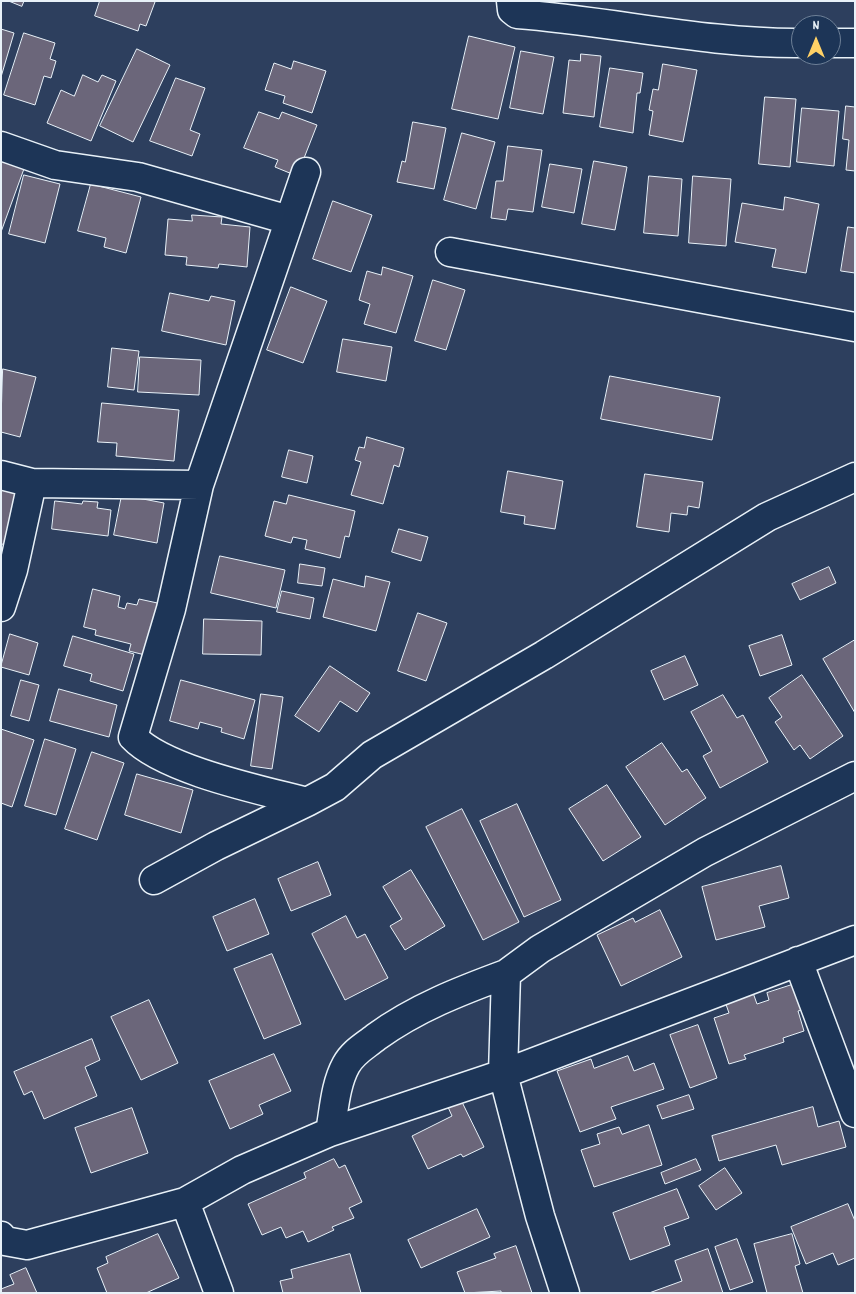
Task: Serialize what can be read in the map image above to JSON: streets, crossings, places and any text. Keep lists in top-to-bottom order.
{
  "north": "top"
}
